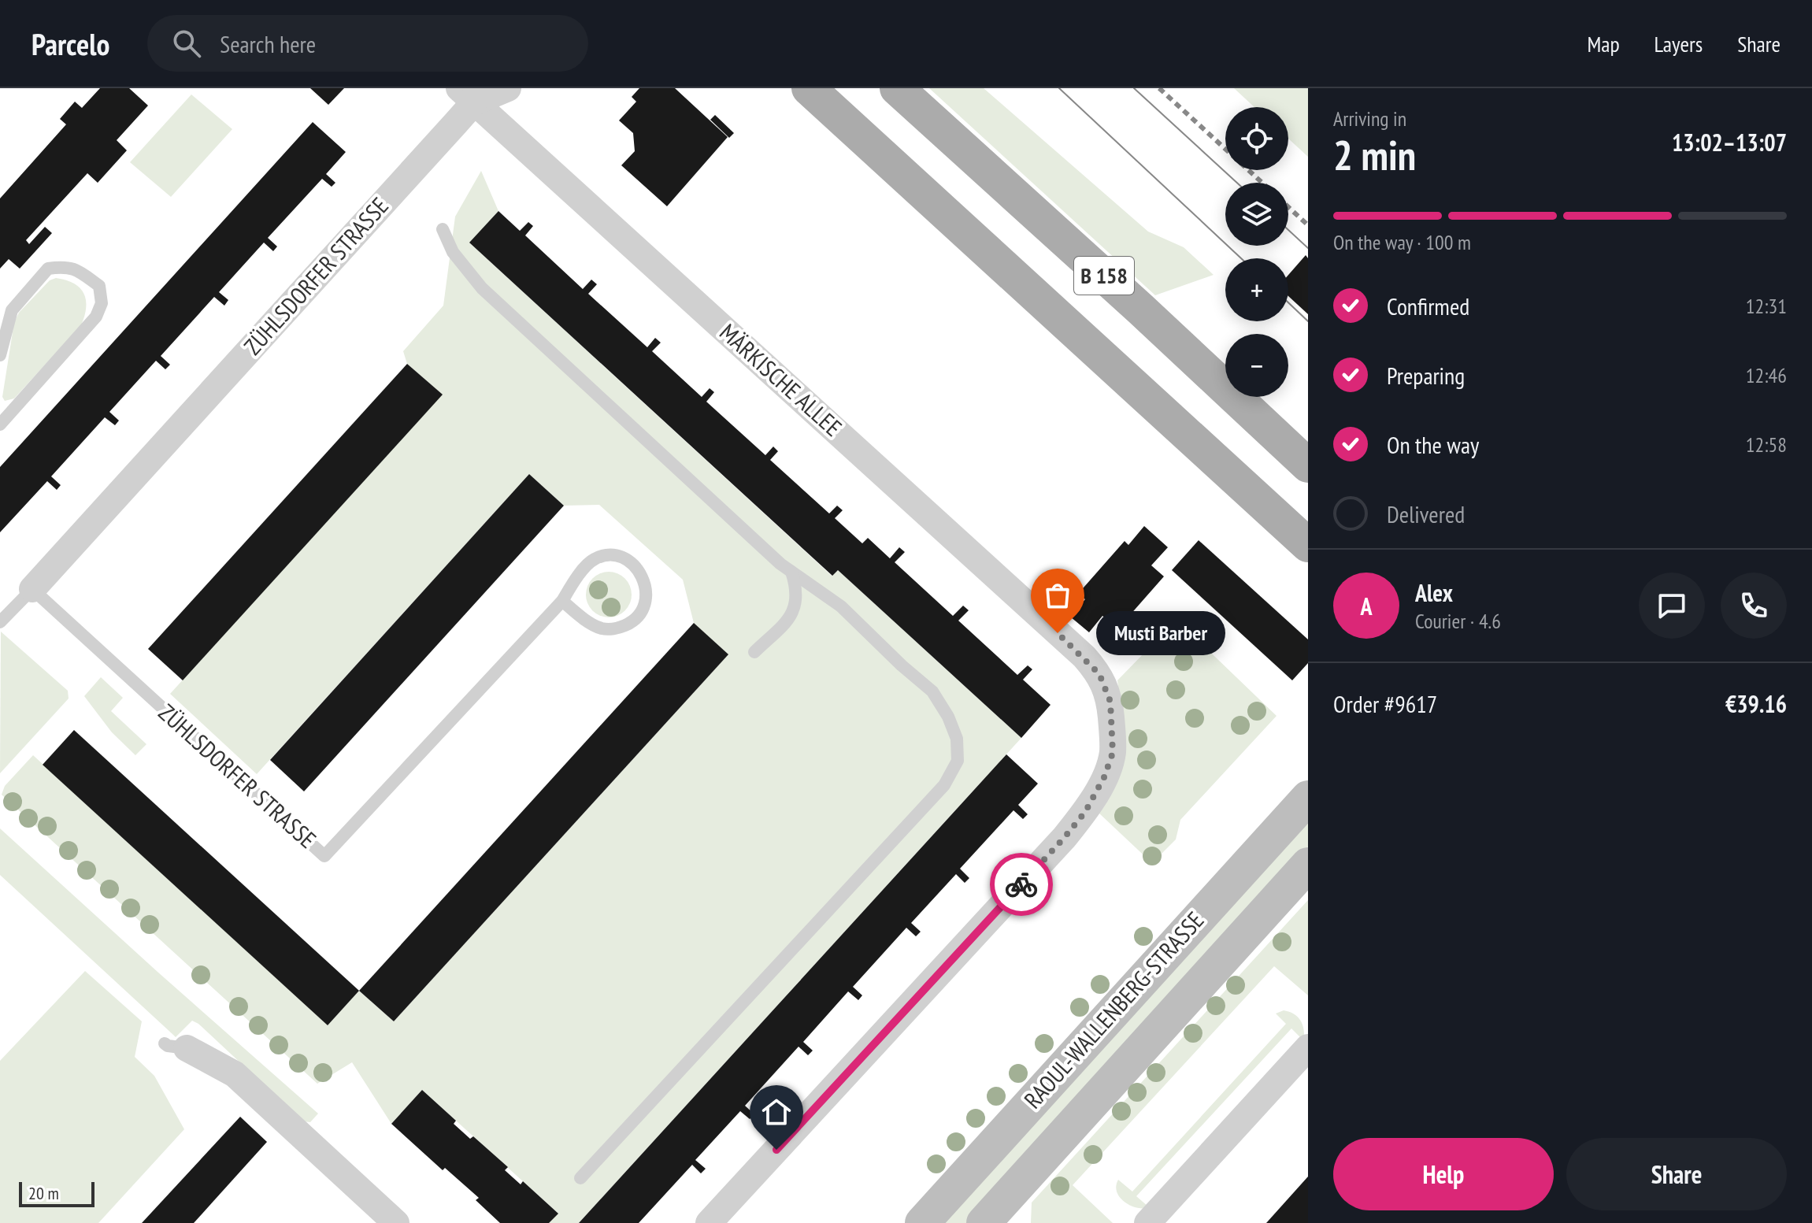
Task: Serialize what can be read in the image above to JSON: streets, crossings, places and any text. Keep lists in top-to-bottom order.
{
  "streets": {
    "main road": ["B 158", "RAOUL-WALLENBERG-STRASSE"],
    "street": ["ZÜHLSDORFER STRASSE", "MÄRKISCHE ALLEE"]
  },
  "crossings": [
    ["ZÜHLSDORFER STRASSE", "MÄRKISCHE ALLEE"]
  ],
  "places": ["Musti Barber"],
  "scale_bar": "20 m",
  "page": {
    "header": "Parcelo",
    "search": "Search here",
    "nav": ["Map", "Layers", "Share"],
    "heading": ["2 min", "Arriving in", "13:02–13:07"],
    "panel": [
      "Alex",
      "Courier · 4.6",
      "Order #9617",
      "€39.16"
    ],
    "map_buttons": ["+", "−"],
    "bar": "On the way · 100 m",
    "list": [
      ["Confirmed", "12:31"],
      ["Preparing", "12:46"],
      ["On the way", "12:58"],
      "Delivered"
    ],
    "round": "A",
    "bubble": "Musti Barber",
    "buttons": ["Help", "Share"],
    "scale": "20 m"
  }
}
